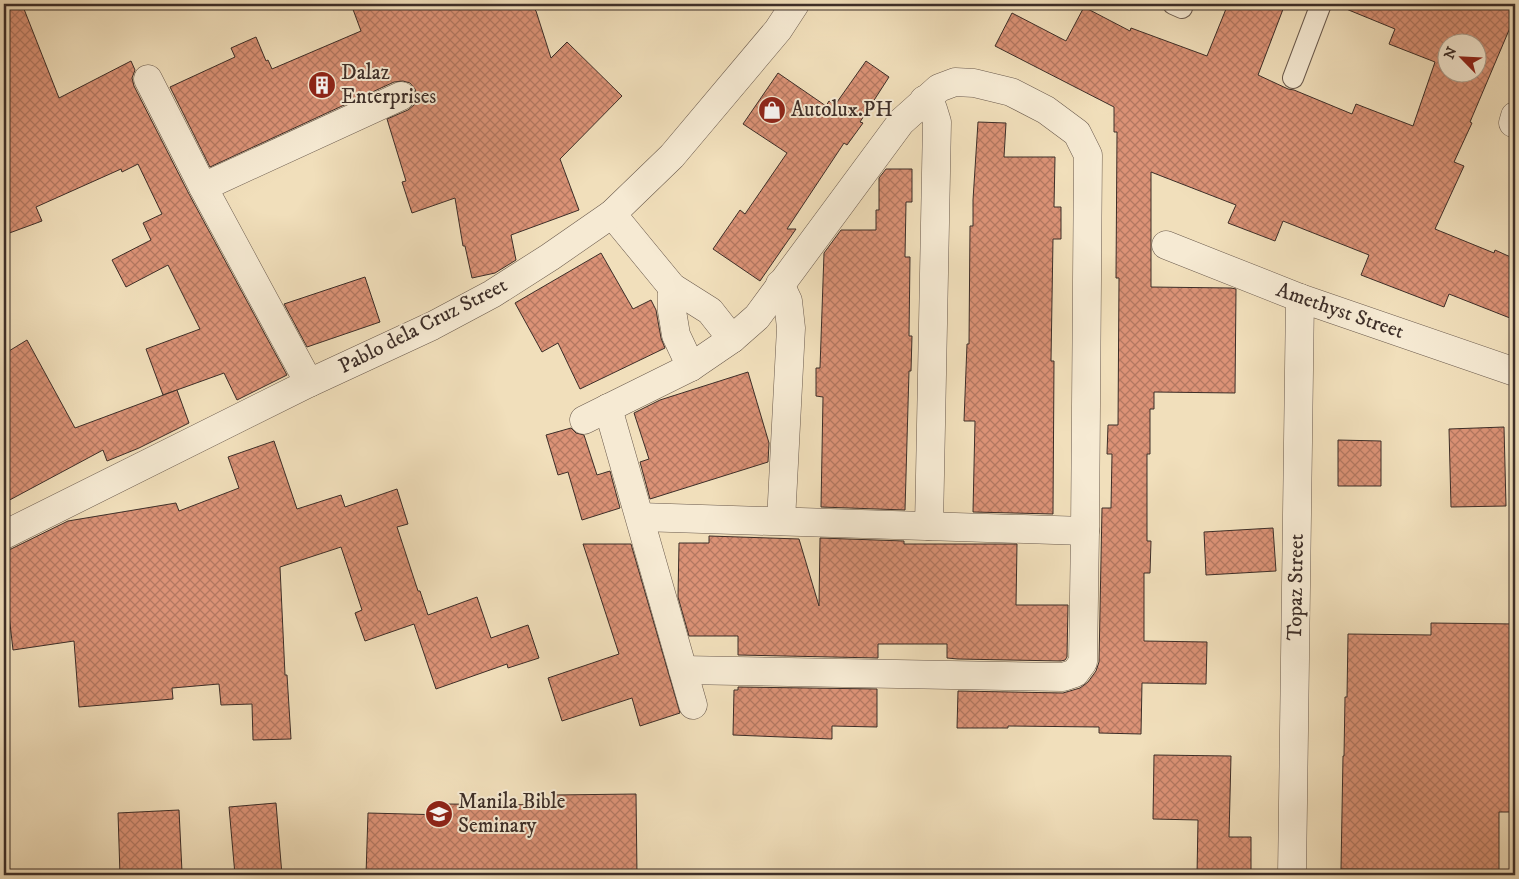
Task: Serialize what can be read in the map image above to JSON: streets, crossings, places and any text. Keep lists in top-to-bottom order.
{
  "streets": {
    "street": ["Amethyst Street", "Pablo dela Cruz Street", "Topaz Street"]
  },
  "crossings": [
    ["Amethyst Street", "Topaz Street"]
  ],
  "places": {
    "building": ["Dalaz Enterprises"],
    "shop": ["Autolux.PH"],
    "school or university": ["Manila Bible Seminary"]
  },
  "north": "top left"
}
